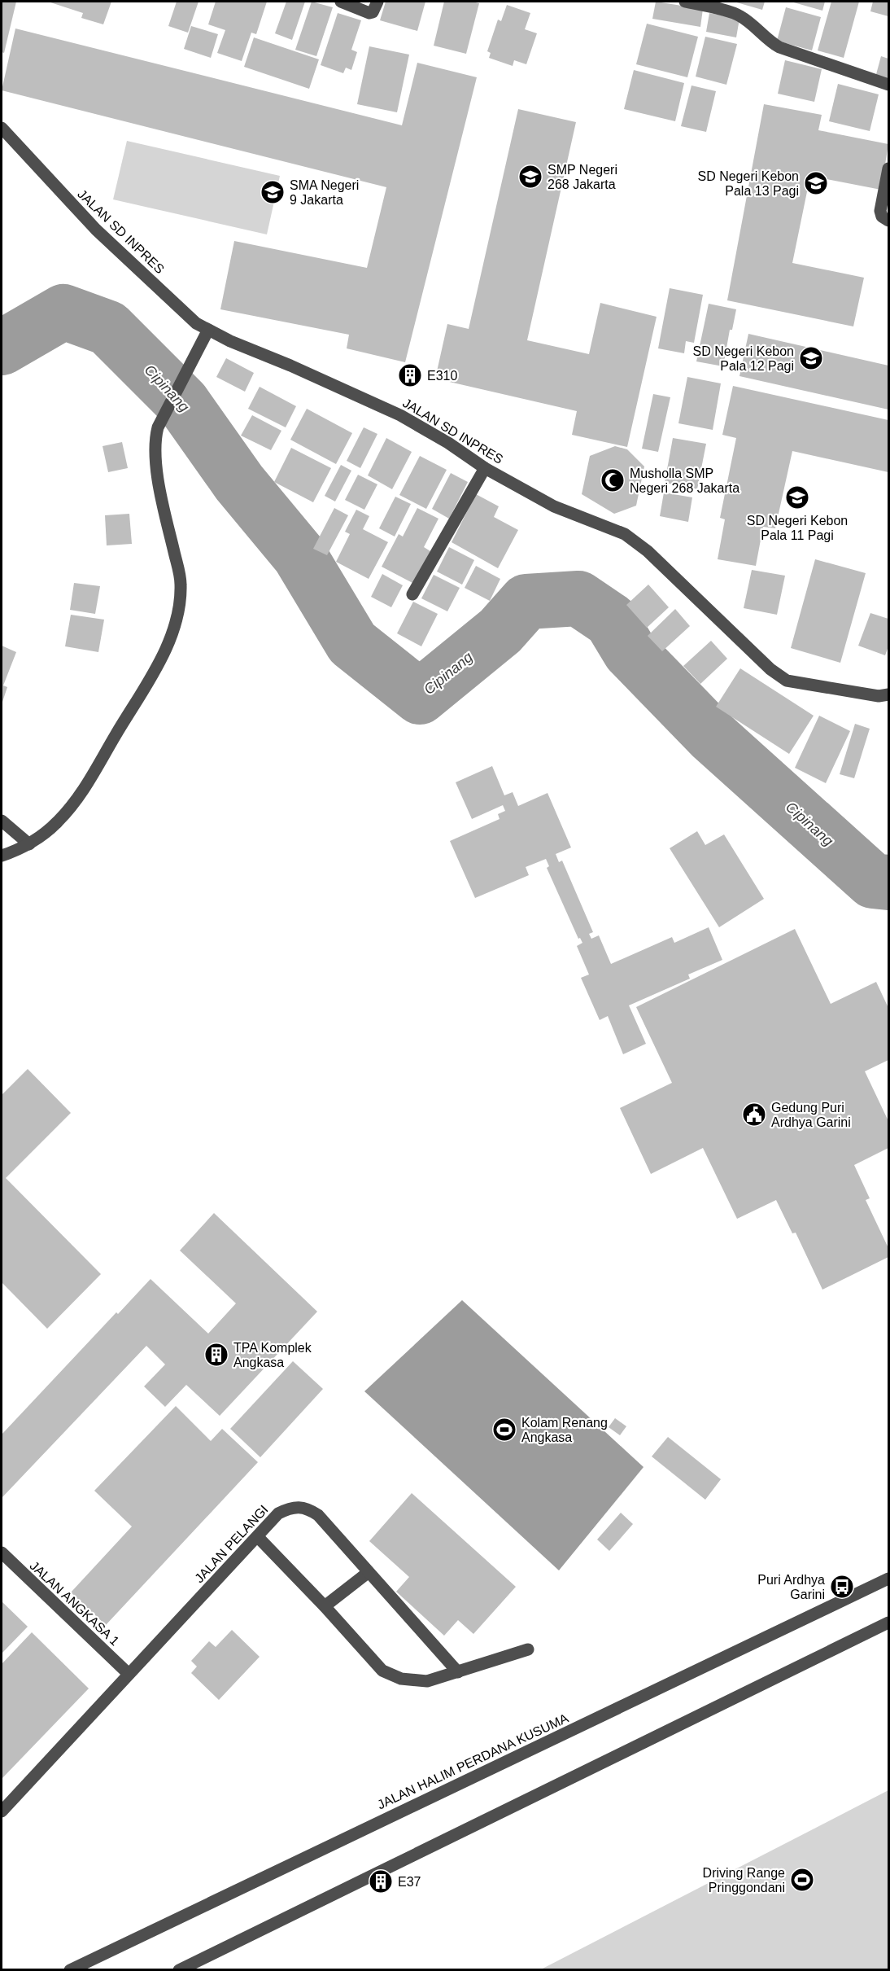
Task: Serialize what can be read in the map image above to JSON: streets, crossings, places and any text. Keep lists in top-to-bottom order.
{
  "streets": {
    "street": [
      "JALAN SD INPRES",
      "JALAN PELANGI",
      "JALAN ANGKASA 1",
      "JALAN HALIM PERDANA KUSUMA"
    ]
  },
  "crossings": [
    ["JALAN PELANGI", "JALAN ANGKASA 1"]
  ],
  "water": ["Cipinang"],
  "places": {
    "school or university": [
      "SMP Negeri 268 Jakarta",
      "SD Negeri Kebon Pala 13 Pagi",
      "SMA Negeri 9 Jakarta",
      "SD Negeri Kebon Pala 12 Pagi",
      "SD Negeri Kebon Pala 11 Pagi"
    ],
    "building": ["E310", "TPA Komplek Angkasa", "E37"],
    "mosque": ["Musholla SMP Negeri 268 Jakarta"],
    "public building": ["Gedung Puri Ardhya Garini"],
    "sports": ["Kolam Renang Angkasa", "Driving Range Pringgondani"],
    "bus stop": ["Puri Ardhya Garini"]
  }
}
